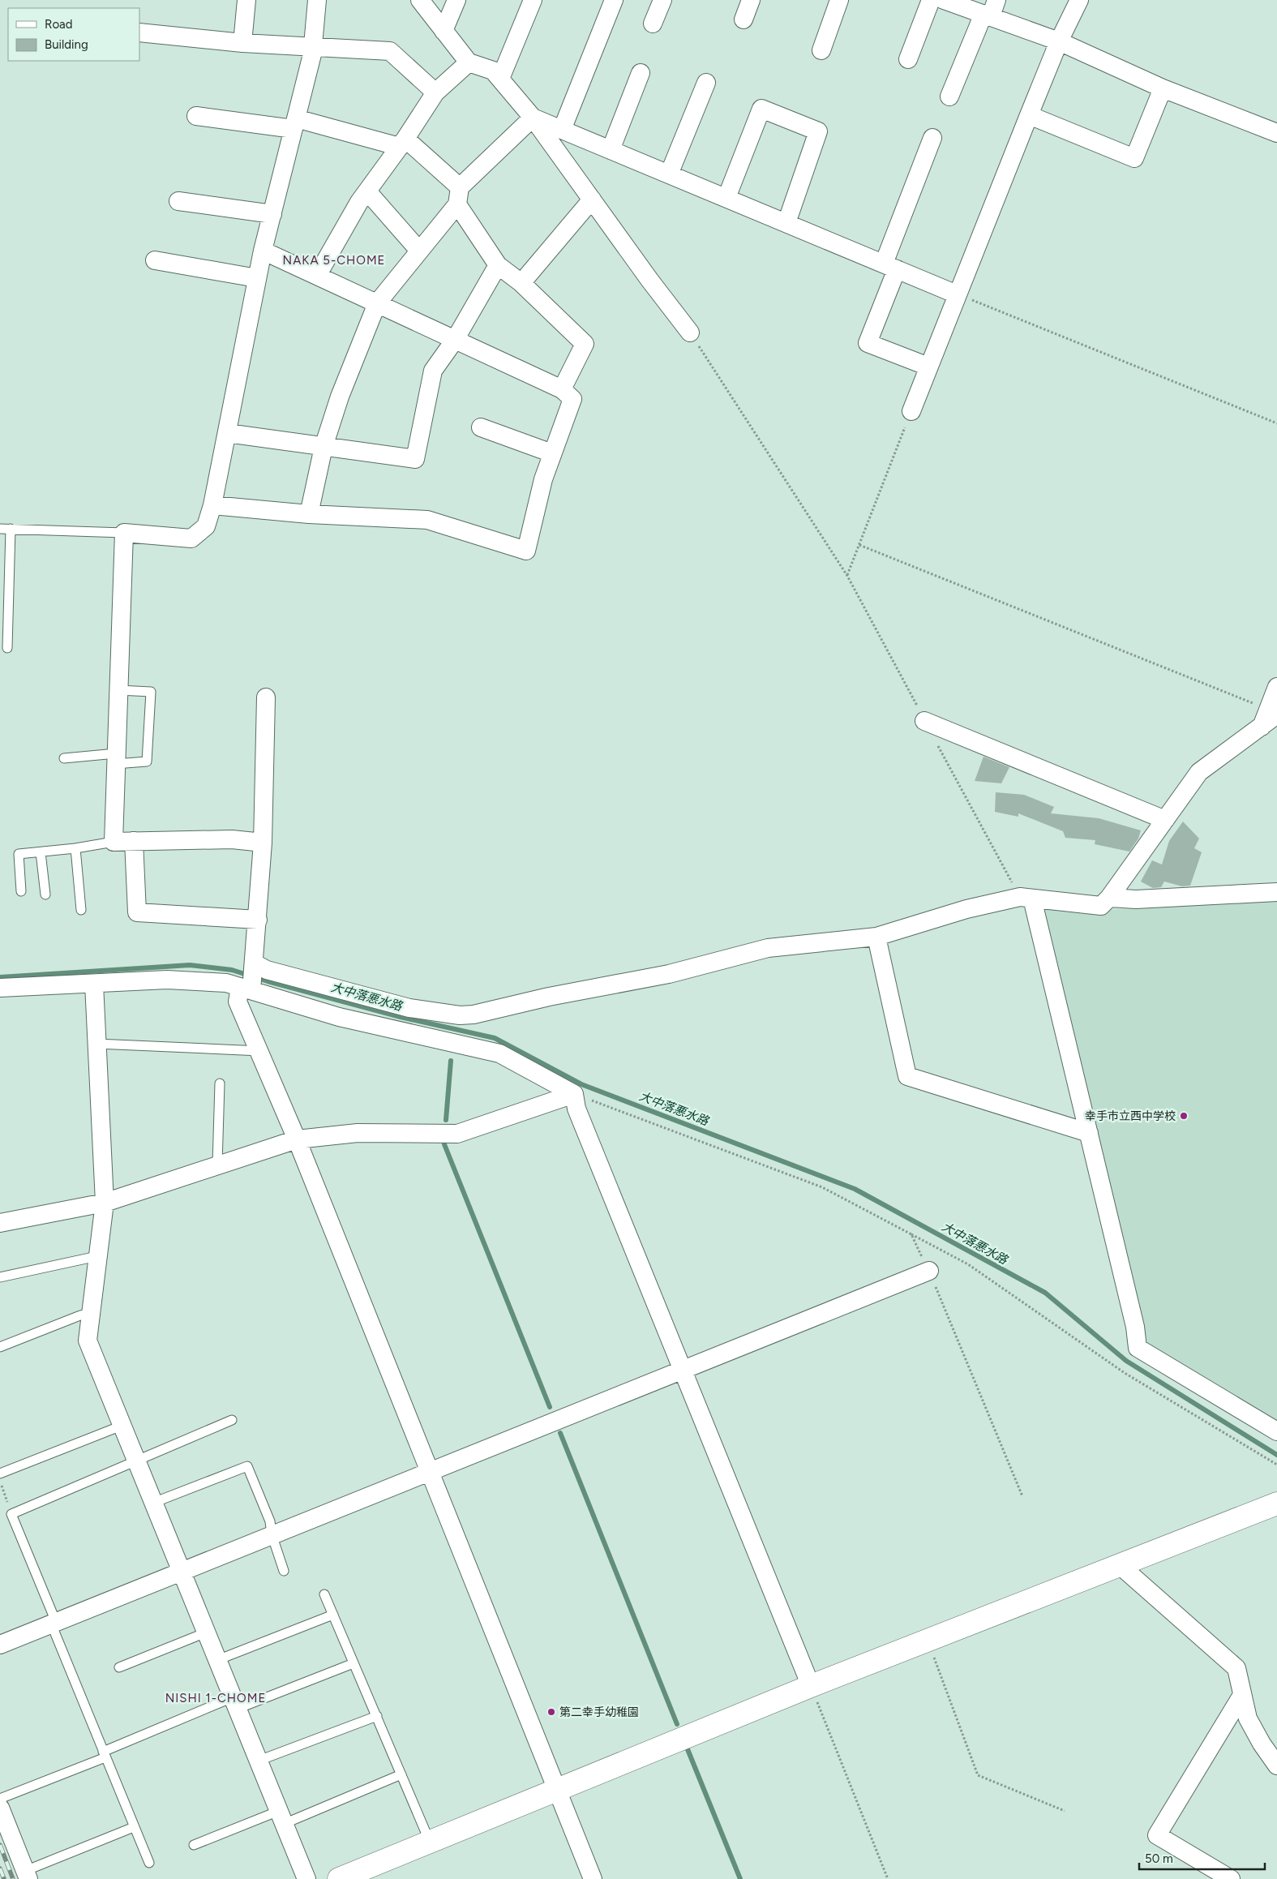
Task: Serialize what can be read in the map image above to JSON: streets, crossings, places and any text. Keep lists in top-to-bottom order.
{
  "districts": ["NAKA 5-CHOME", "NISHI 1-CHOME"],
  "water": ["大中落悪水路"],
  "places": ["幸手市立西中学校", "第二幸手幼稚園"],
  "legend": ["Road", "Building"],
  "scale_bar": "50 m"
}
